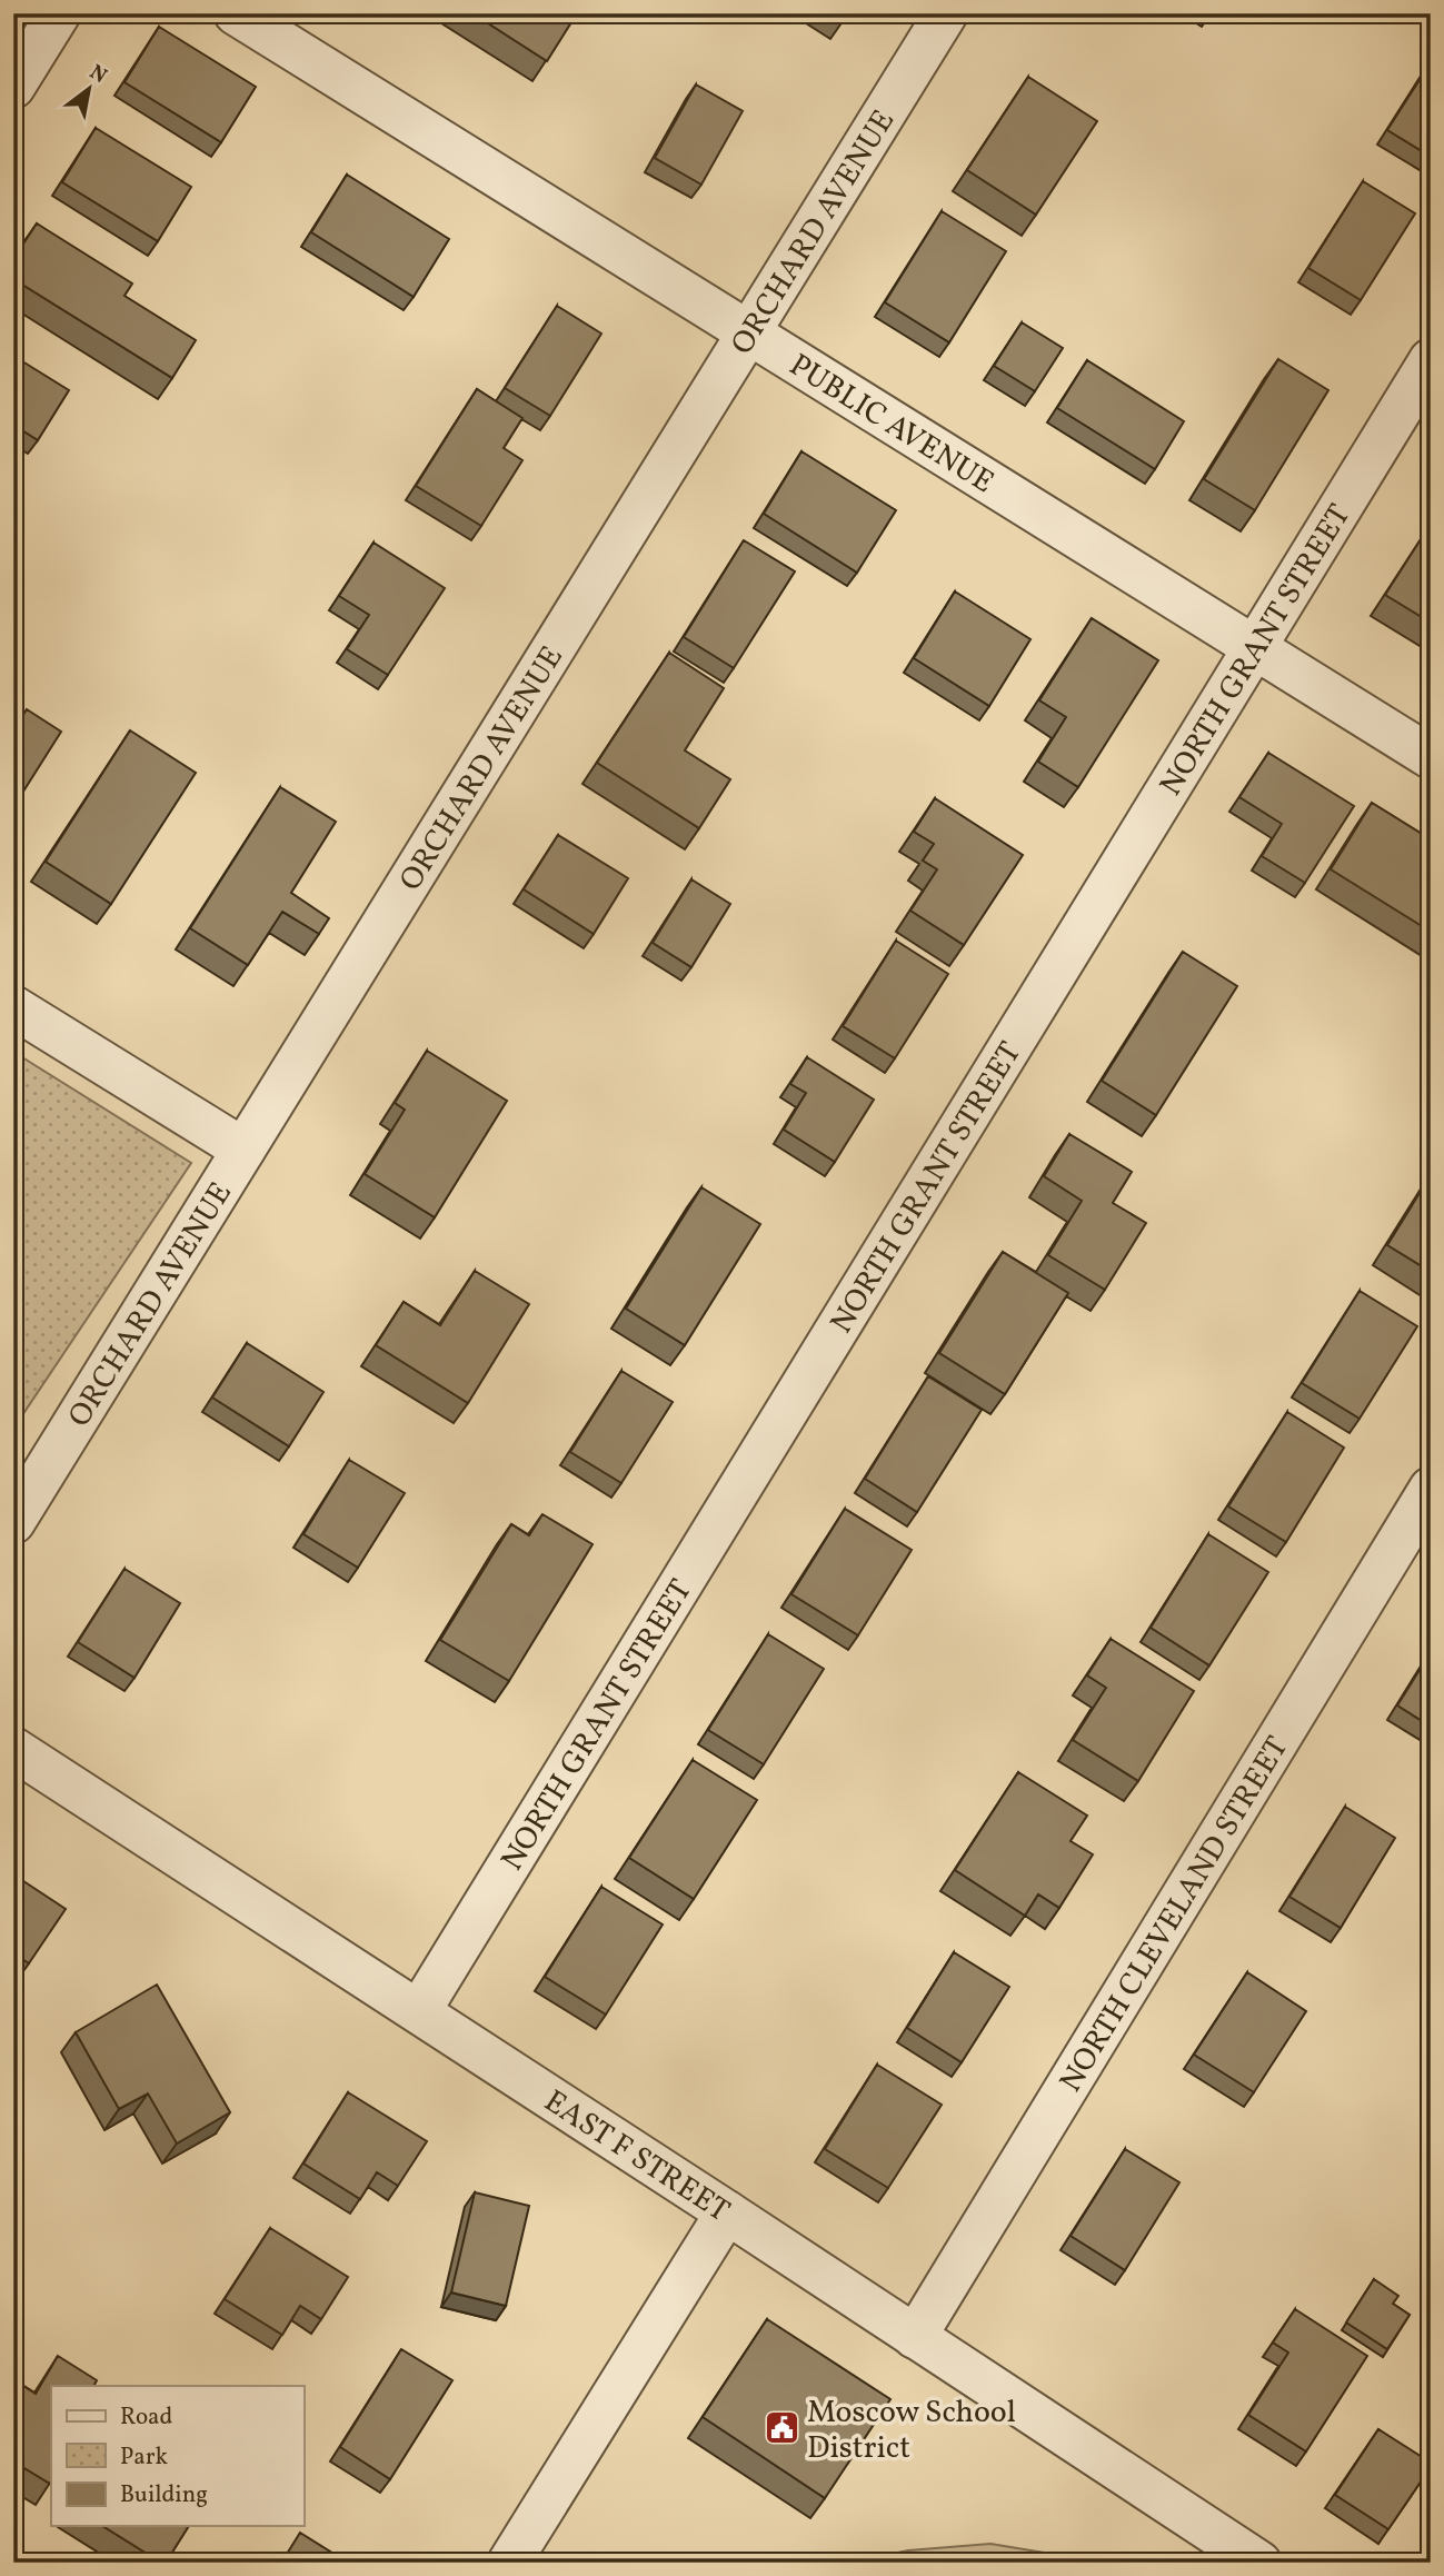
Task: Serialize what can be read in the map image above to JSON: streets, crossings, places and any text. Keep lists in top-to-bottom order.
{
  "streets": {
    "street": [
      "ORCHARD AVENUE",
      "PUBLIC AVENUE",
      "NORTH GRANT STREET",
      "NORTH CLEVELAND STREET",
      "EAST F STREET"
    ]
  },
  "crossings": [
    ["ORCHARD AVENUE", "PUBLIC AVENUE"],
    ["PUBLIC AVENUE", "NORTH GRANT STREET"],
    ["NORTH GRANT STREET", "EAST F STREET"],
    ["NORTH CLEVELAND STREET", "EAST F STREET"]
  ],
  "places": {
    "public building": ["Moscow School District"]
  },
  "legend": ["Road", "Park", "Building"],
  "north": "top right"
}
